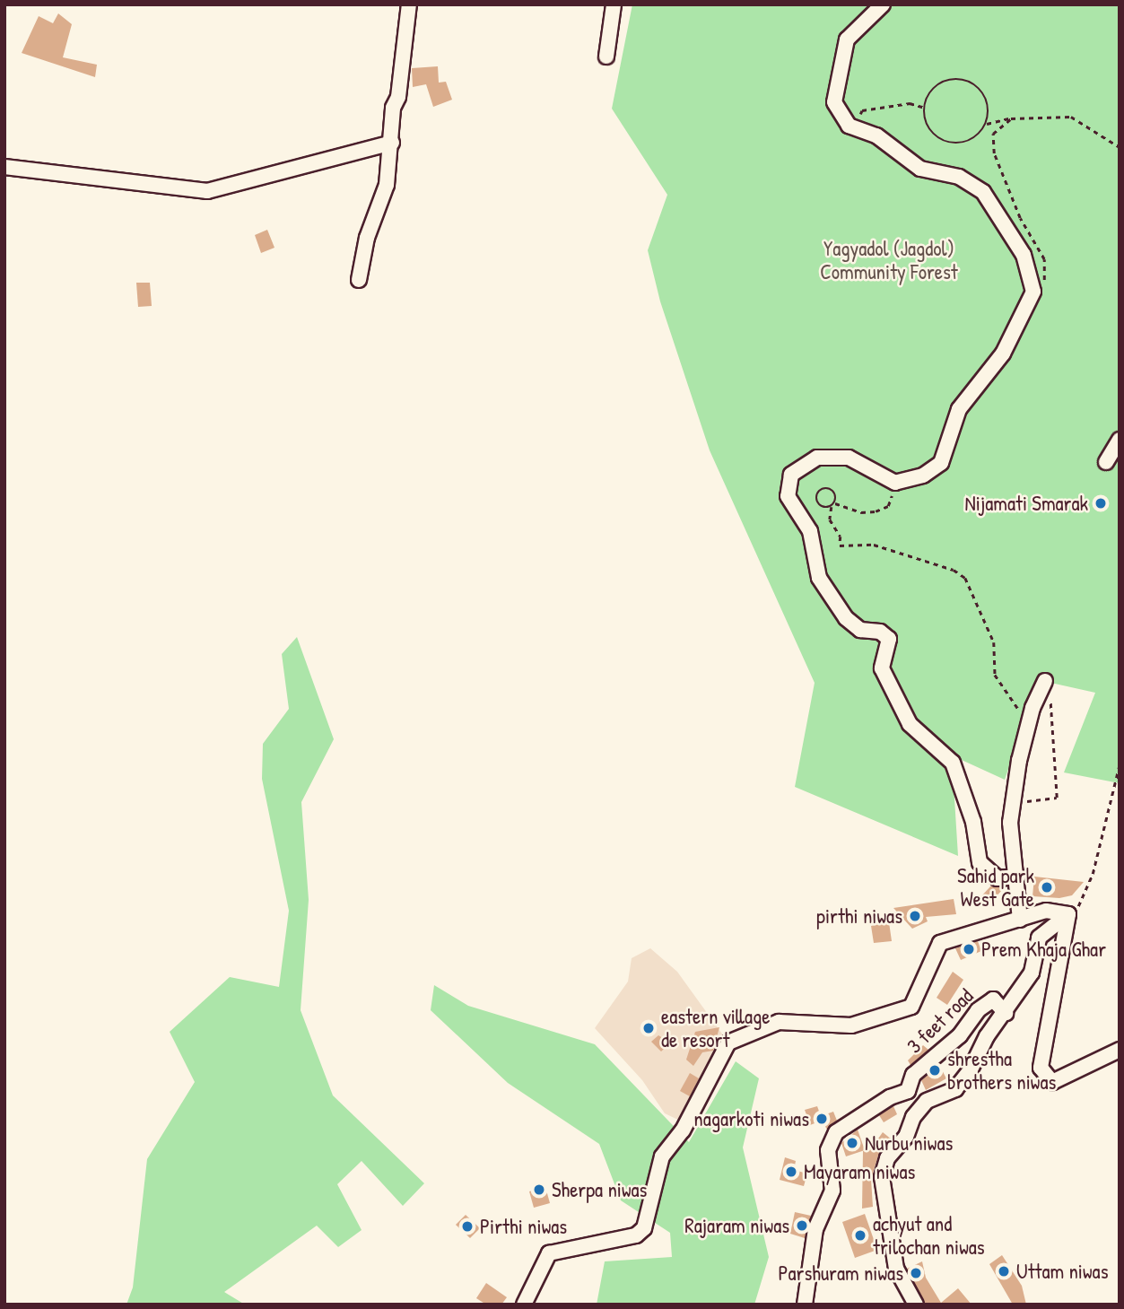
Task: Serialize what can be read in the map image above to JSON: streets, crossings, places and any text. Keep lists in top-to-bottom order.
{
  "streets": {
    "street": ["3 feet road"]
  },
  "parks": ["Yagyadol (Jagdol) Community Forest"],
  "places": [
    "Nijamati Smarak",
    "Sahid park West Gate",
    "pirthi niwas",
    "Prem Khaja Ghar",
    "eastern village de resort",
    "shrestha brothers niwas",
    "nagarkoti niwas",
    "Nurbu niwas",
    "Mayaram niwas",
    "Sherpa niwas",
    "Rajaram niwas",
    "Pirthi niwas",
    "achyut and trilochan niwas",
    "Uttam niwas",
    "Parshuram niwas"
  ]
}
